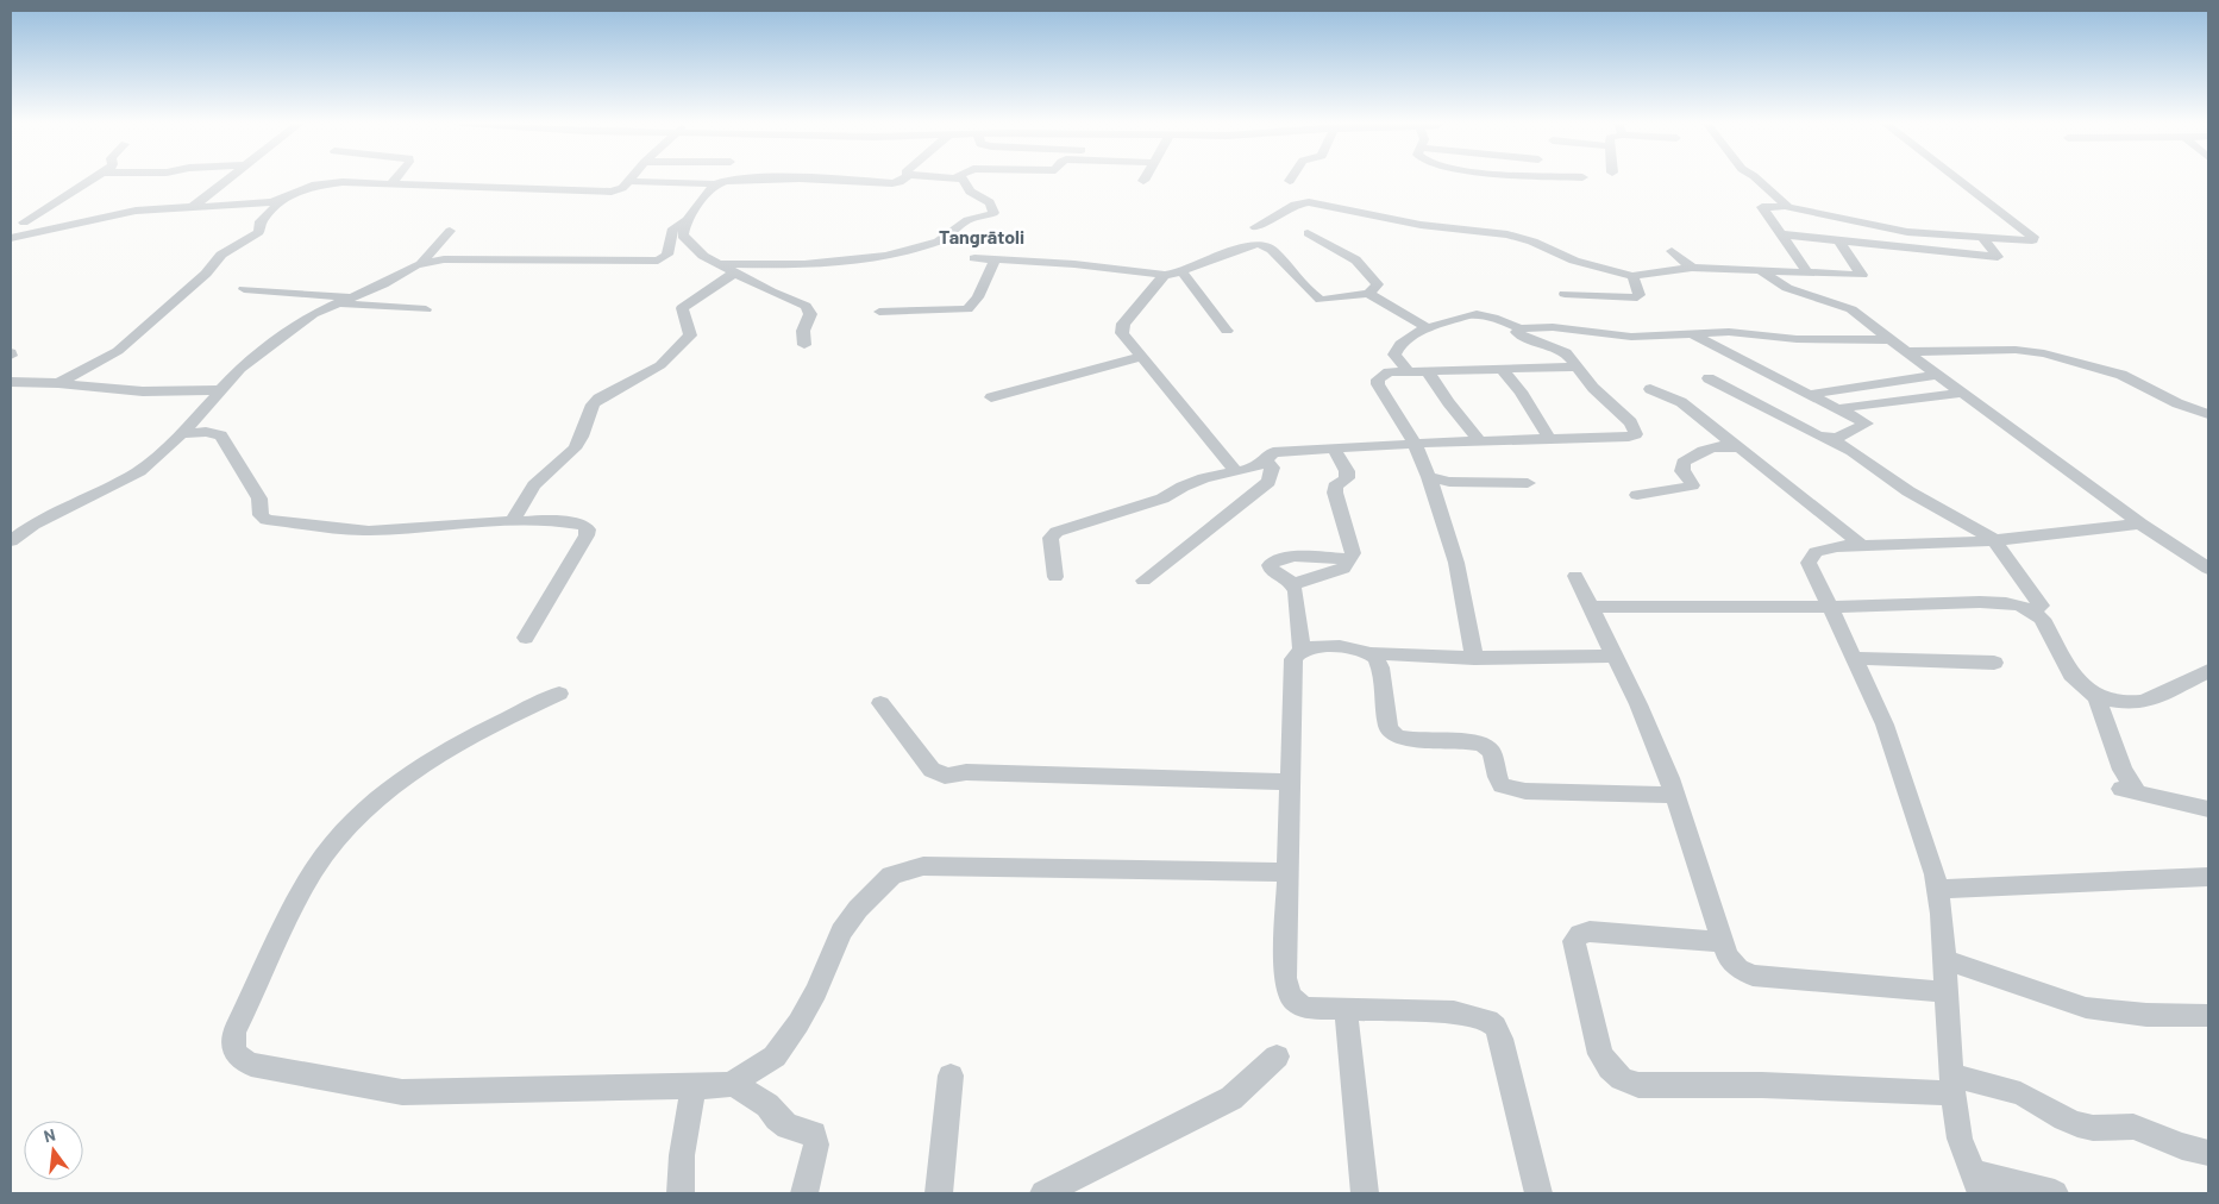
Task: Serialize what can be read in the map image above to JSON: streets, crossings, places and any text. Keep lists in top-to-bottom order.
{
  "districts": ["Tangrātoli"],
  "north": "top"
}
